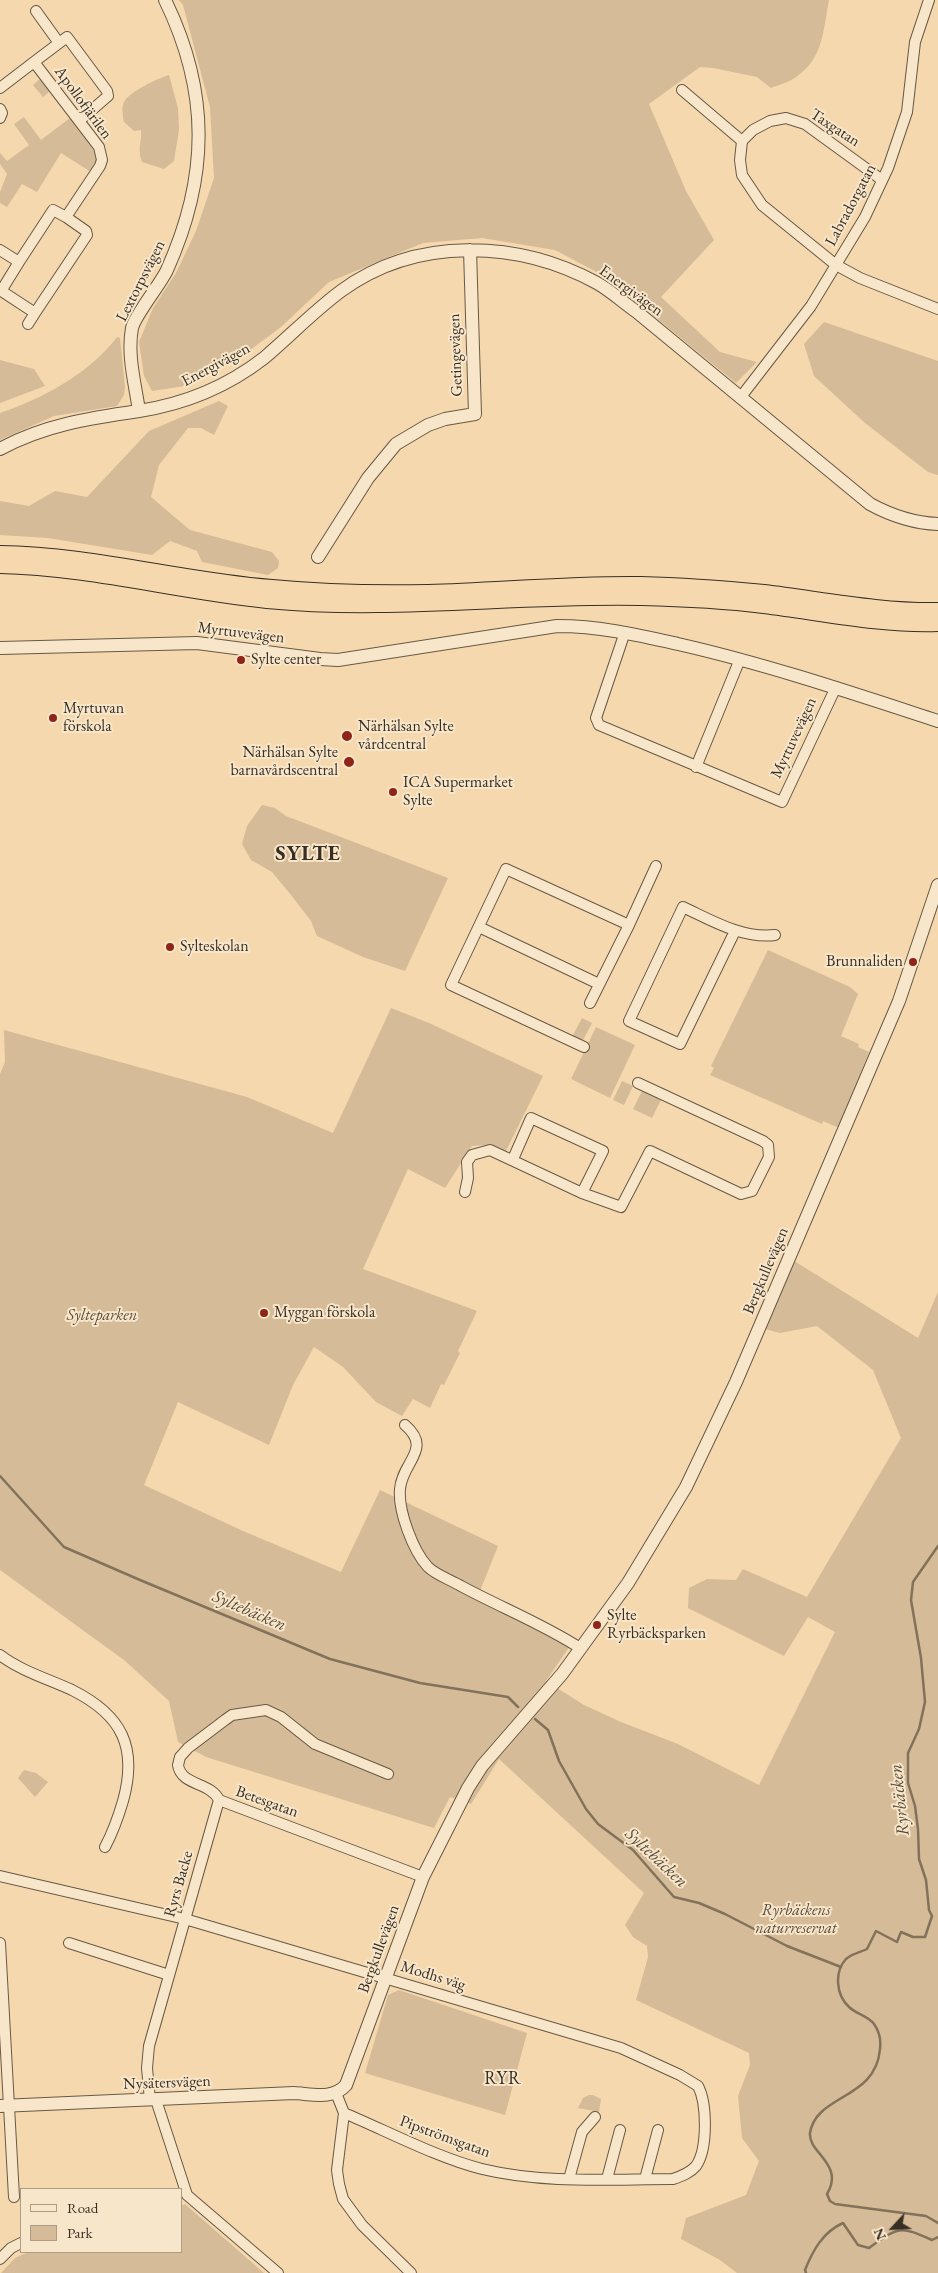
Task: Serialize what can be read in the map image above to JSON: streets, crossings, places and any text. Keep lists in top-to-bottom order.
{
  "streets": {
    "street": [
      "Apollofjärilen",
      "Taxgatan",
      "Labradorgatan",
      "Lextorpsvägen",
      "Energivägen",
      "Getingevägen",
      "Myrtuvevägen",
      "Bergkullevägen",
      "Betesgatan",
      "Ryrs Backe",
      "Modhs väg",
      "Nysätersvägen",
      "Pipströmsgatan"
    ]
  },
  "crossings": [
    ["Taxgatan", "Labradorgatan"],
    ["Labradorgatan", "Energivägen"],
    ["Lextorpsvägen", "Energivägen"],
    ["Energivägen", "Getingevägen"],
    ["Bergkullevägen", "Betesgatan"],
    ["Bergkullevägen", "Modhs väg"],
    ["Bergkullevägen", "Nysätersvägen"],
    ["Betesgatan", "Ryrs Backe"],
    ["Ryrs Backe", "Modhs väg"],
    ["Ryrs Backe", "Nysätersvägen"],
    ["Modhs väg", "Pipströmsgatan"]
  ],
  "districts": ["SYLTE", "RYR"],
  "water": ["Syltebäcken", "Ryrbäcken"],
  "parks": ["Sylteparken", "Ryrbäckens naturreservat"],
  "places": [
    "Sylte center",
    "Myrtuvan förskola",
    "Närhälsan Sylte vårdcentral",
    "Närhälsan Sylte barnavårdscentral",
    "ICA Supermarket Sylte",
    "Sylteskolan",
    "Brunnaliden",
    "Myggan förskola",
    "Sylte Ryrbäcksparken"
  ],
  "legend": ["Road", "Park"],
  "north": "bottom left"
}
